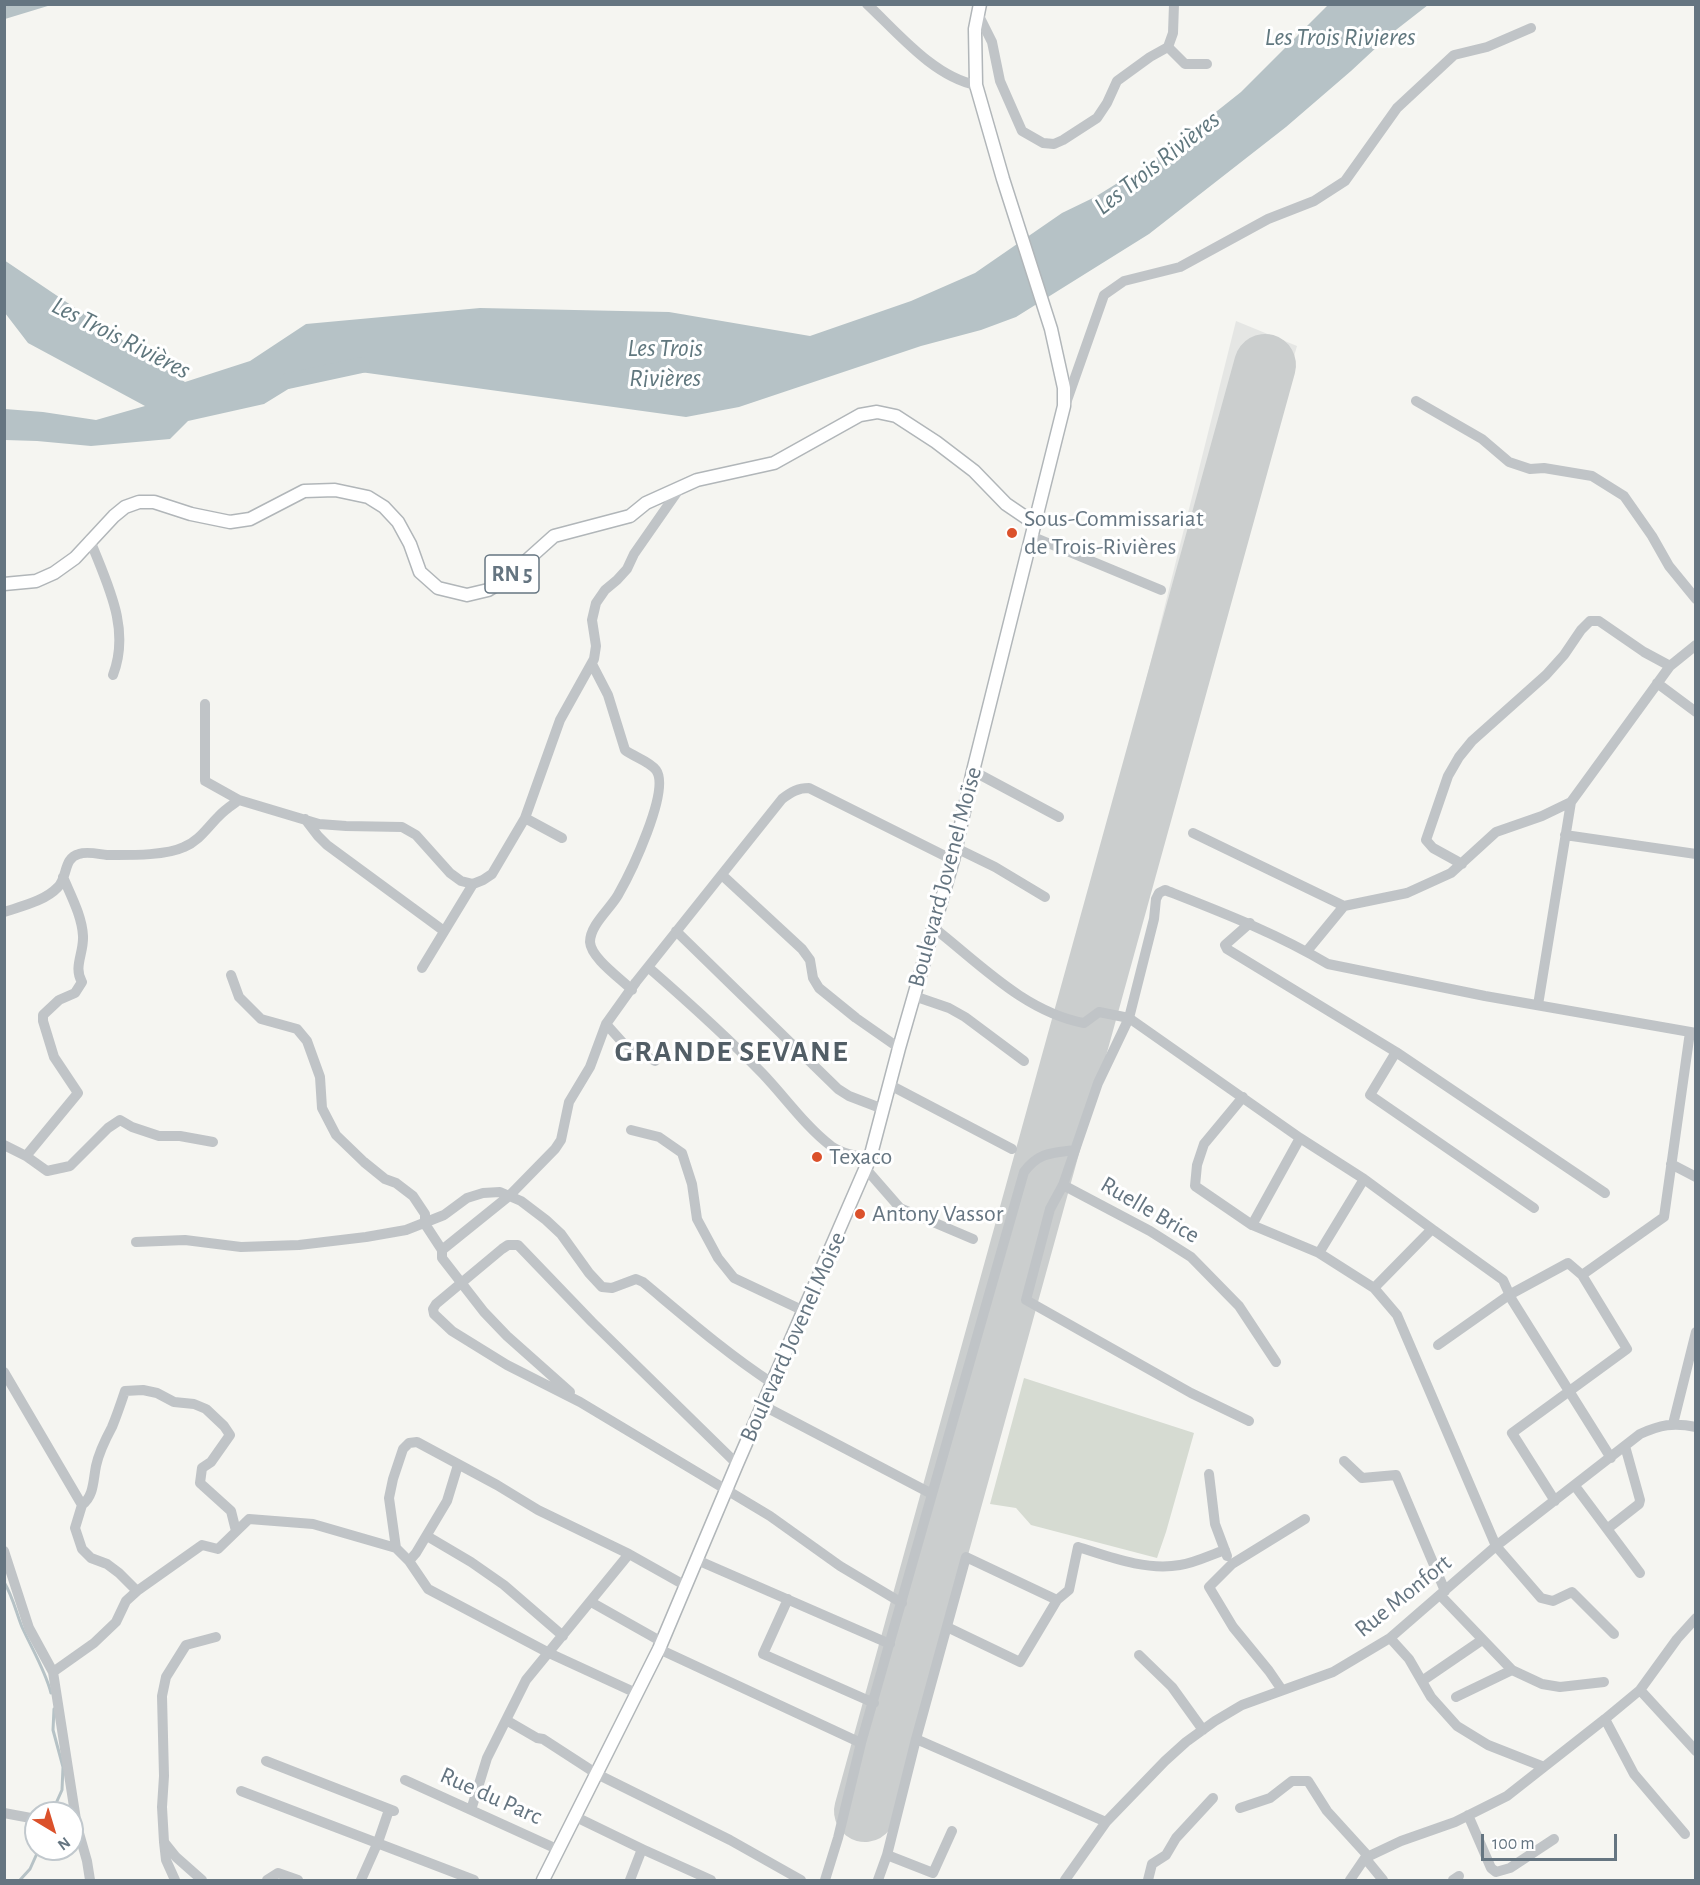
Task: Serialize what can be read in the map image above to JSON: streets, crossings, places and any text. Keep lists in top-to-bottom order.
{
  "streets": {
    "main road": ["RN 5", "Boulevard Jovenel Moïse"],
    "street": ["Ruelle Brice", "Rue Monfort", "Rue du Parc"]
  },
  "crossings": [
    ["RN 5", "Boulevard Jovenel Moïse"],
    ["Boulevard Jovenel Moïse", "Rue du Parc"]
  ],
  "districts": ["GRANDE SEVANE"],
  "water": ["Les Trois Rivieres", "Les Trois Rivières"],
  "places": ["Sous-Commissariat de Trois-Rivières", "Texaco", "Antony Vassor"],
  "scale_bar": "100 m",
  "north": "bottom right"
}
